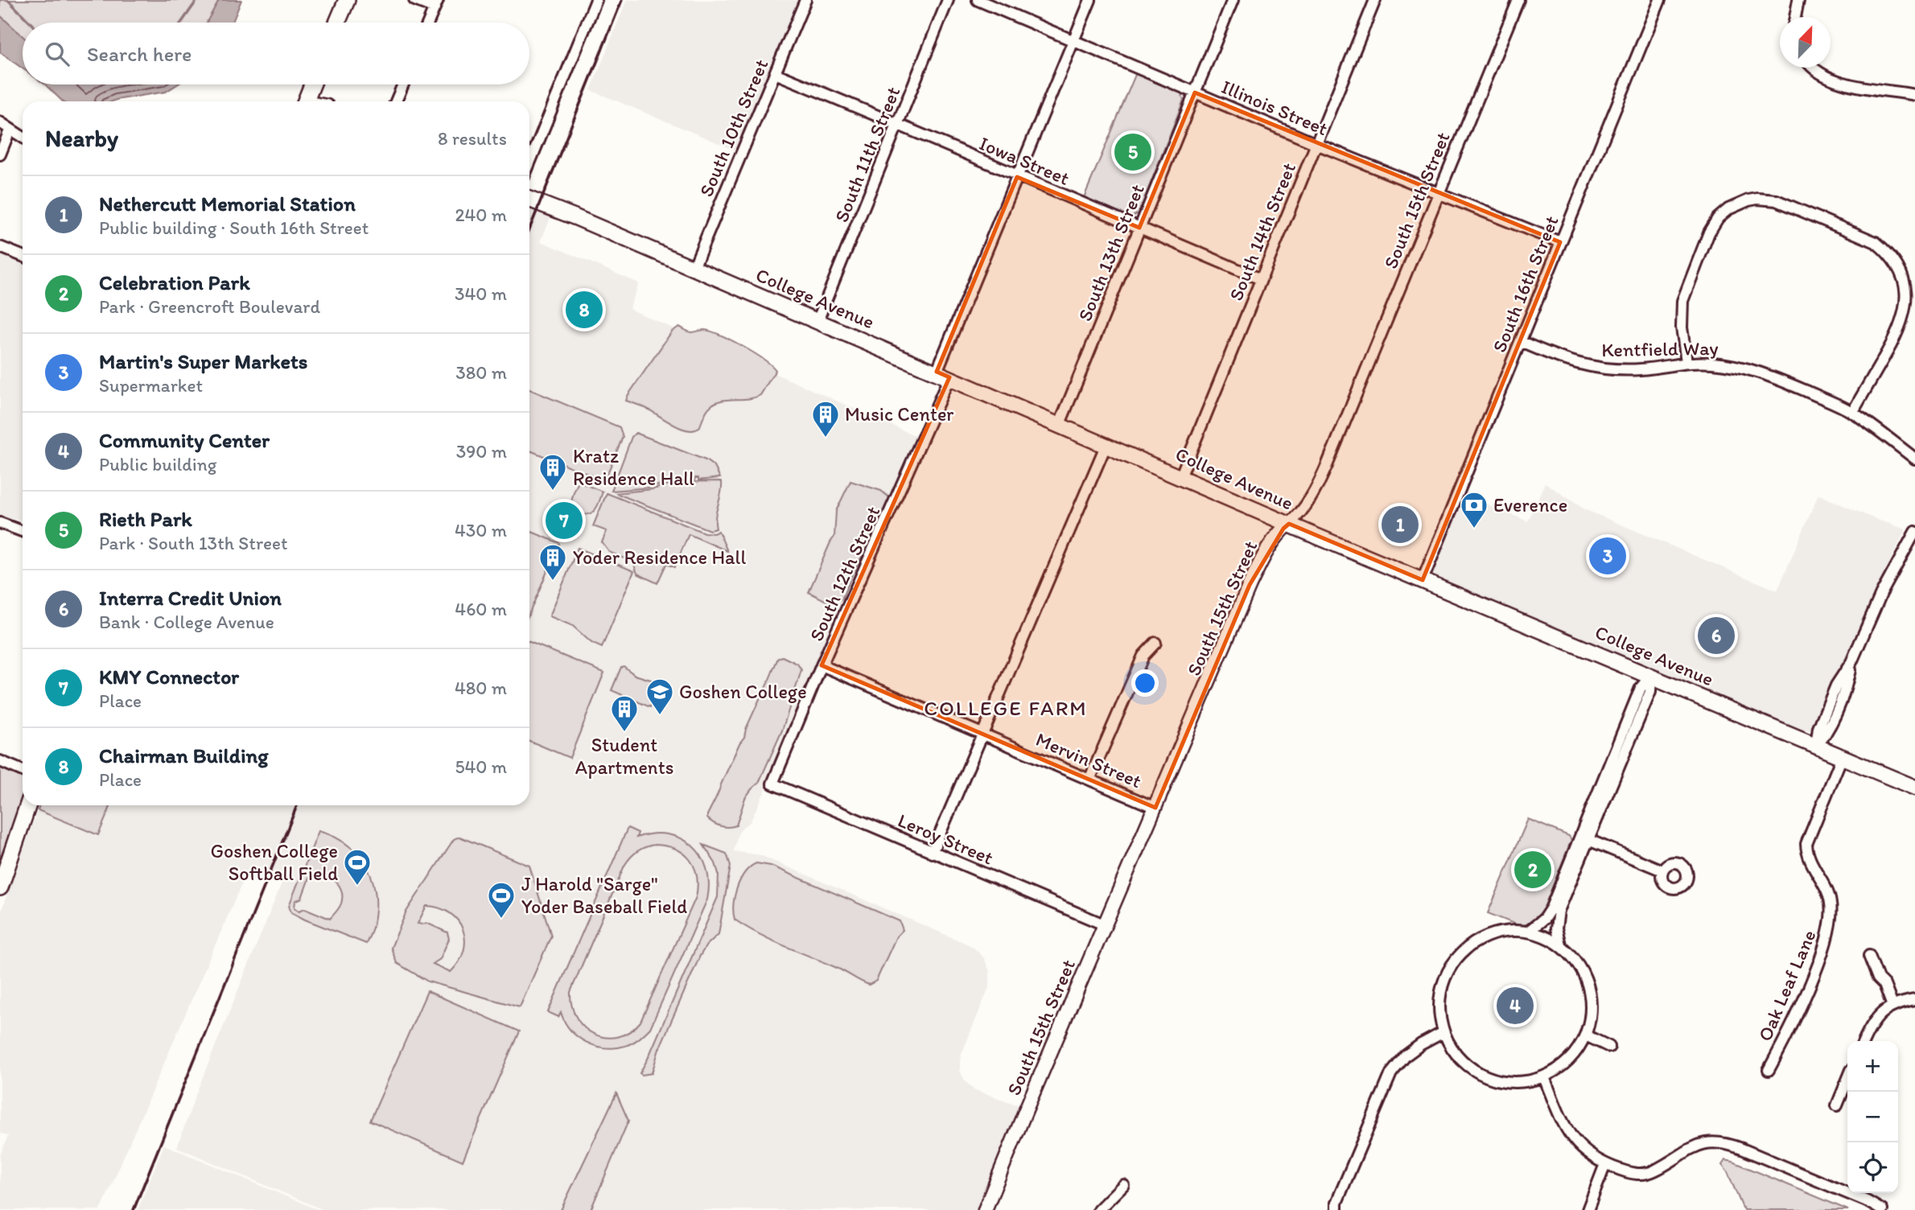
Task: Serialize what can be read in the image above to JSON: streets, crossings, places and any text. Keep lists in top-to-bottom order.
{
  "streets": {
    "main road": ["College Avenue"],
    "street": [
      "Illinois Street",
      "South 10th Street",
      "South 11th Street",
      "Iowa Street",
      "South 15th Street",
      "South 14th Street",
      "South 13th Street",
      "South 16th Street",
      "Kentfield Way",
      "South 12th Street",
      "Mervin Street",
      "Leroy Street",
      "Oak Leaf Lane"
    ]
  },
  "crossings": [
    ["Illinois Street", "South 15th Street"],
    ["Illinois Street", "South 14th Street"],
    ["Illinois Street", "South 13th Street"],
    ["Illinois Street", "South 16th Street"],
    ["Illinois Street", "South 12th Street"],
    ["South 10th Street", "Iowa Street"],
    ["South 10th Street", "College Avenue"],
    ["South 11th Street", "Iowa Street"],
    ["South 11th Street", "College Avenue"],
    ["Iowa Street", "South 14th Street"],
    ["Iowa Street", "South 13th Street"],
    ["Iowa Street", "South 12th Street"],
    ["South 15th Street", "College Avenue"],
    ["South 15th Street", "Mervin Street"],
    ["South 15th Street", "Leroy Street"],
    ["South 14th Street", "College Avenue"],
    ["South 13th Street", "College Avenue"],
    ["South 16th Street", "College Avenue"],
    ["South 16th Street", "Kentfield Way"],
    ["College Avenue", "South 12th Street"],
    ["College Avenue", "Oak Leaf Lane"],
    ["South 12th Street", "Mervin Street"],
    ["South 12th Street", "Leroy Street"]
  ],
  "districts": ["COLLEGE FARM"],
  "places": {
    "building": [
      "Music Center",
      "Kratz Residence Hall",
      "Yoder Residence Hall",
      "Student Apartments"
    ],
    "bank": ["Everence"],
    "school or university": ["Goshen College"],
    "sports": ["Goshen College Softball Field", "J Harold \"Sarge\" Yoder Baseball Field"]
  },
  "north": "top right",
  "page": {
    "search": "Search here",
    "heading": ["Nearby", "8 results"],
    "pins": [
      "5",
      "8",
      "7",
      "1",
      "3",
      "6",
      "2",
      "4"
    ],
    "list": [
      {
        "mark": "1",
        "name": "Nethercutt Memorial Station",
        "note": "Public building · South 16th Street",
        "value": "240 m"
      },
      {
        "mark": "2",
        "name": "Celebration Park",
        "note": "Park · Greencroft Boulevard",
        "value": "340 m"
      },
      {
        "mark": "3",
        "name": "Martin's Super Markets",
        "note": "Supermarket",
        "value": "380 m"
      },
      {
        "mark": "4",
        "name": "Community Center",
        "note": "Public building",
        "value": "390 m"
      },
      {
        "mark": "5",
        "name": "Rieth Park",
        "note": "Park · South 13th Street",
        "value": "430 m"
      },
      {
        "mark": "6",
        "name": "Interra Credit Union",
        "note": "Bank · College Avenue",
        "value": "460 m"
      },
      {
        "mark": "7",
        "name": "KMY Connector",
        "note": "Place",
        "value": "480 m"
      },
      {
        "mark": "8",
        "name": "Chairman Building",
        "note": "Place",
        "value": "540 m"
      }
    ],
    "map_buttons": ["+", "−"]
  }
}
